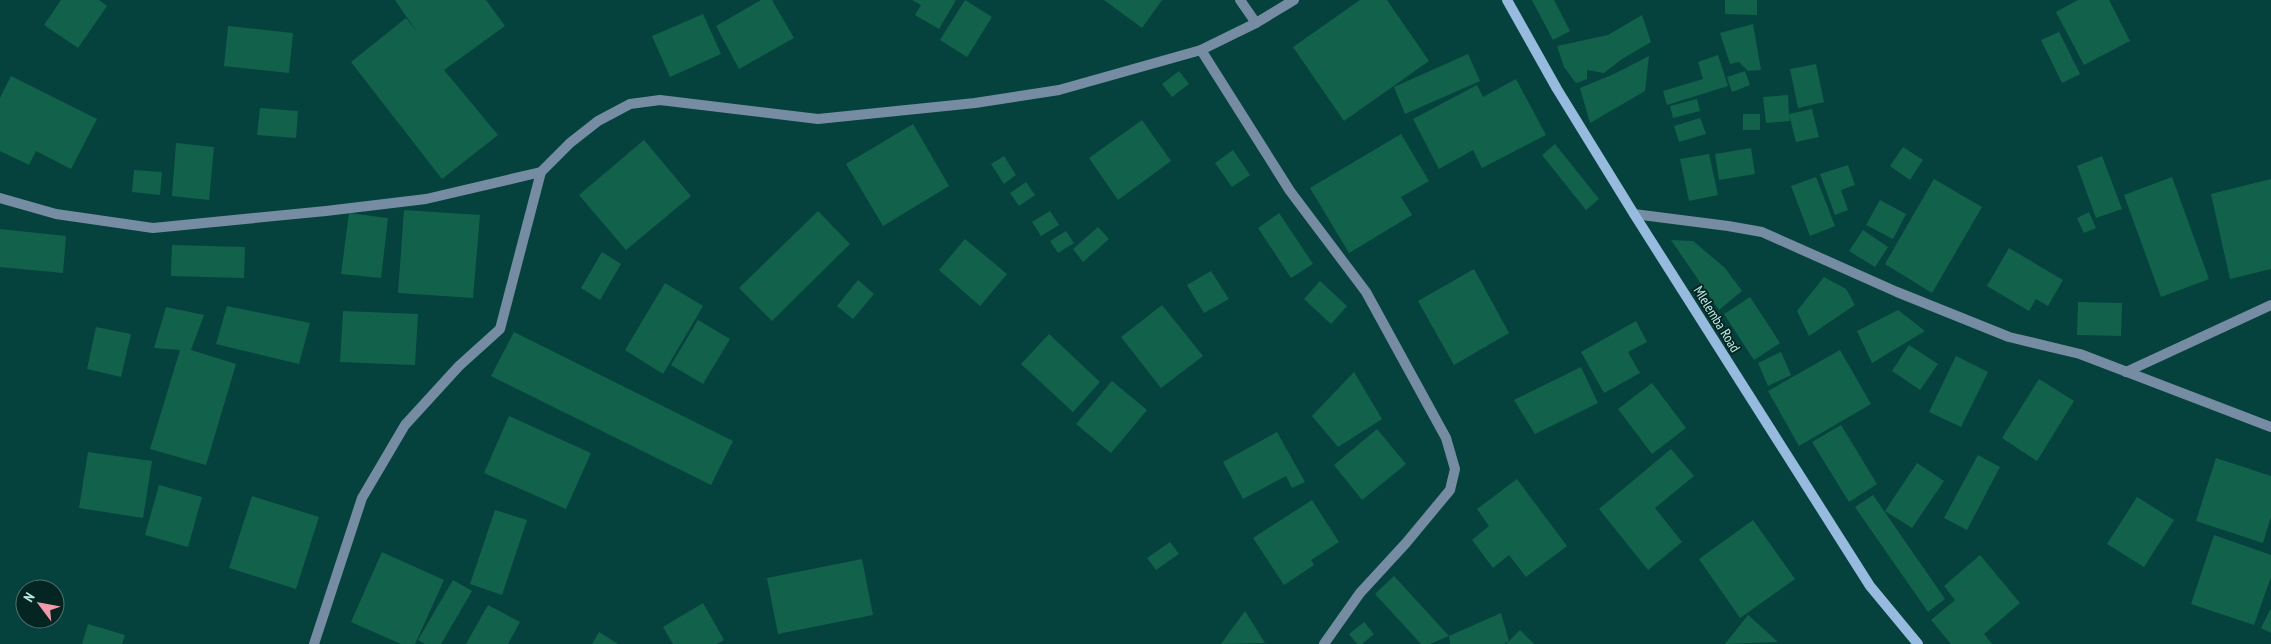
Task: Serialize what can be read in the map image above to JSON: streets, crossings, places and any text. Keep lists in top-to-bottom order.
{
  "streets": {
    "street": ["Mlelemba Road"]
  },
  "north": "top left"
}
